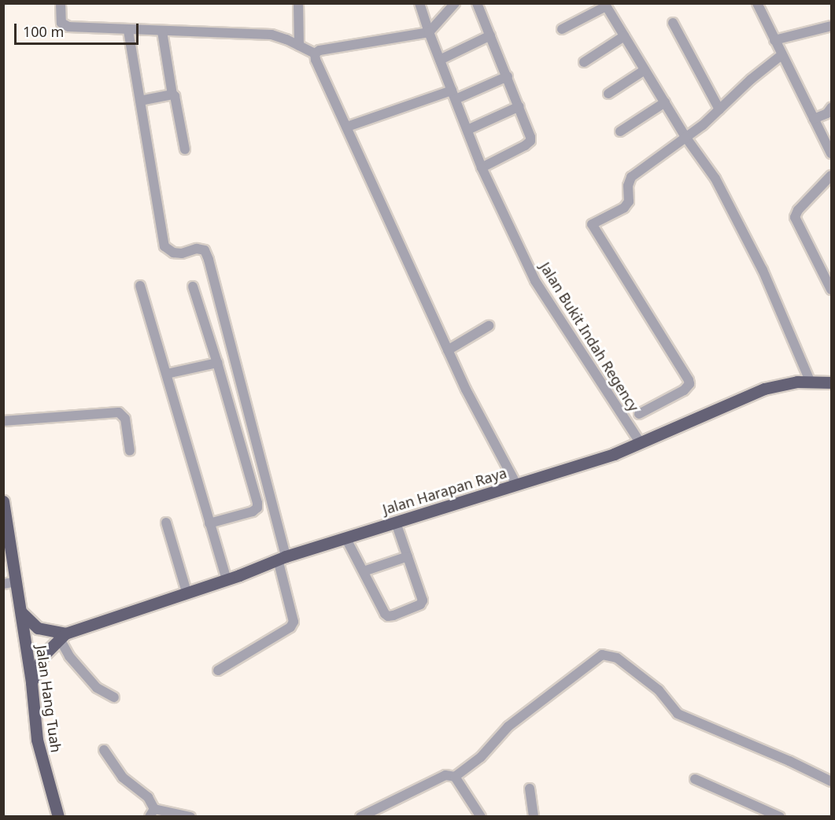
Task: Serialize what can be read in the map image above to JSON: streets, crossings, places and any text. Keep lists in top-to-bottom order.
{
  "streets": {
    "main road": ["Jalan Harapan Raya", "Jalan Hang Tuah"],
    "street": ["Jalan Bukit Indah Regency"]
  },
  "crossings": [
    ["Jalan Bukit Indah Regency", "Jalan Harapan Raya"]
  ],
  "scale_bar": "100 m"
}
